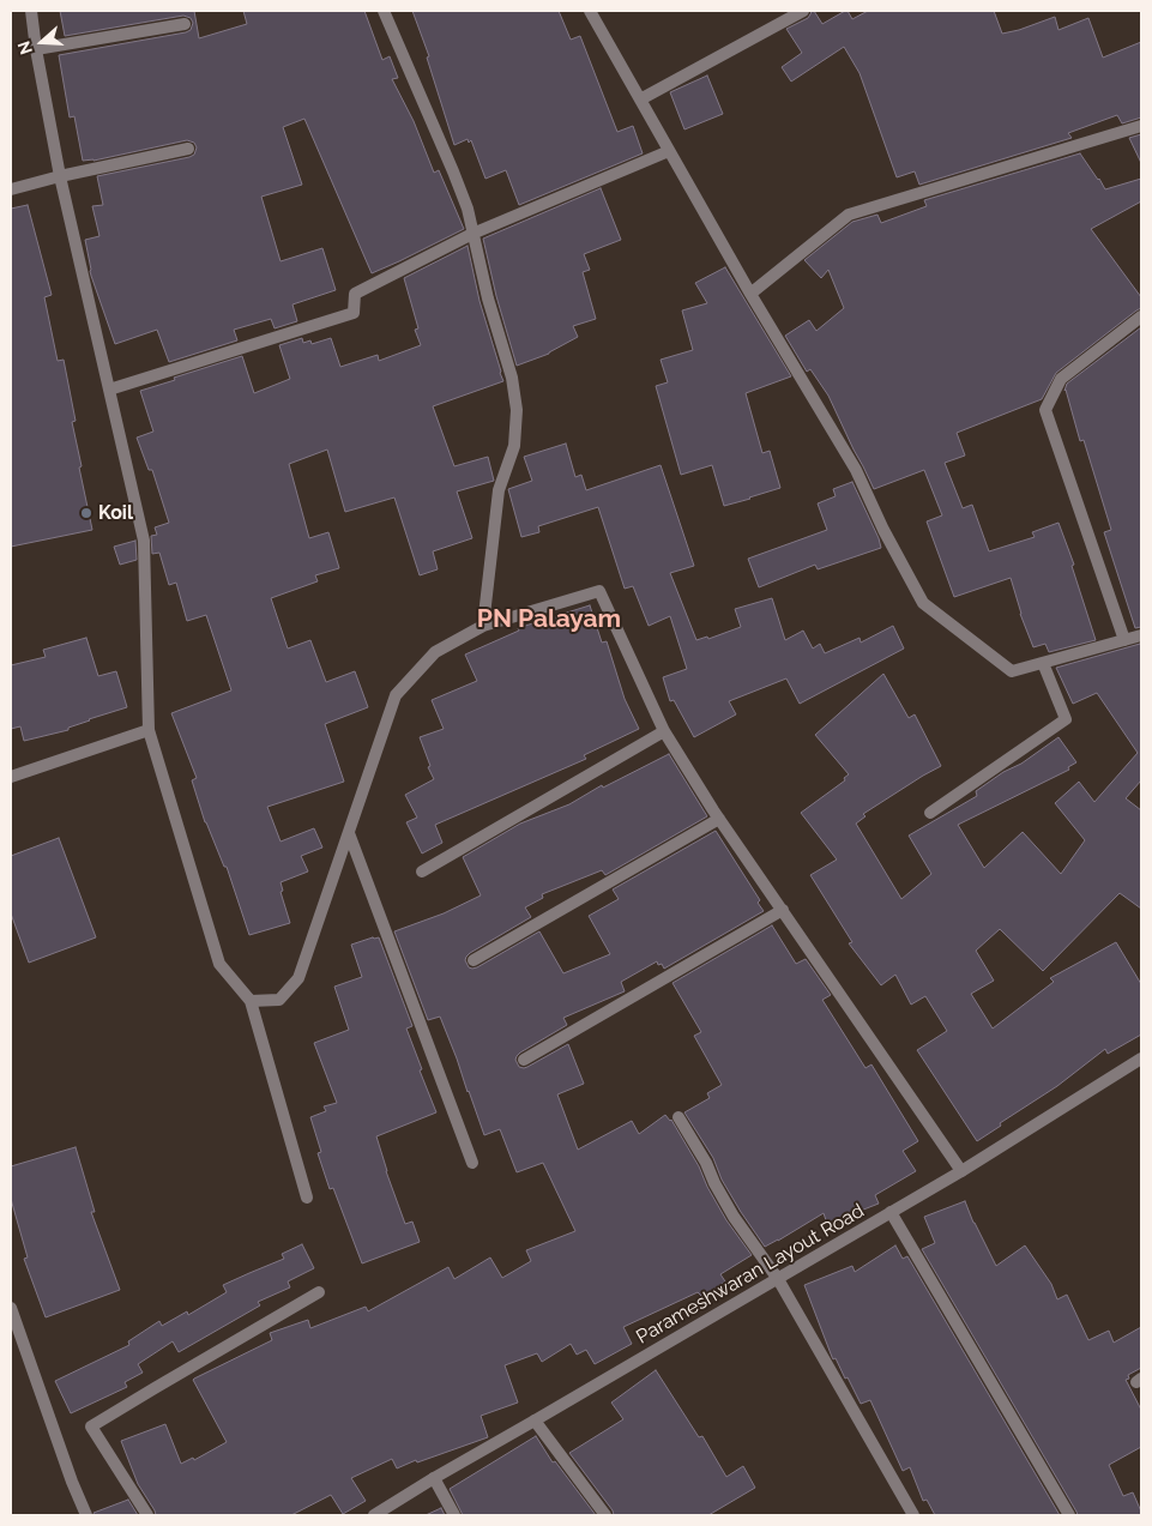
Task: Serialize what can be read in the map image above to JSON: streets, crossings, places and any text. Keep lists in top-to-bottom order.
{
  "streets": {
    "street": ["Parameshwaran Layout Road"]
  },
  "districts": ["PN Palayam"],
  "places": ["Koil"],
  "north": "left"
}
